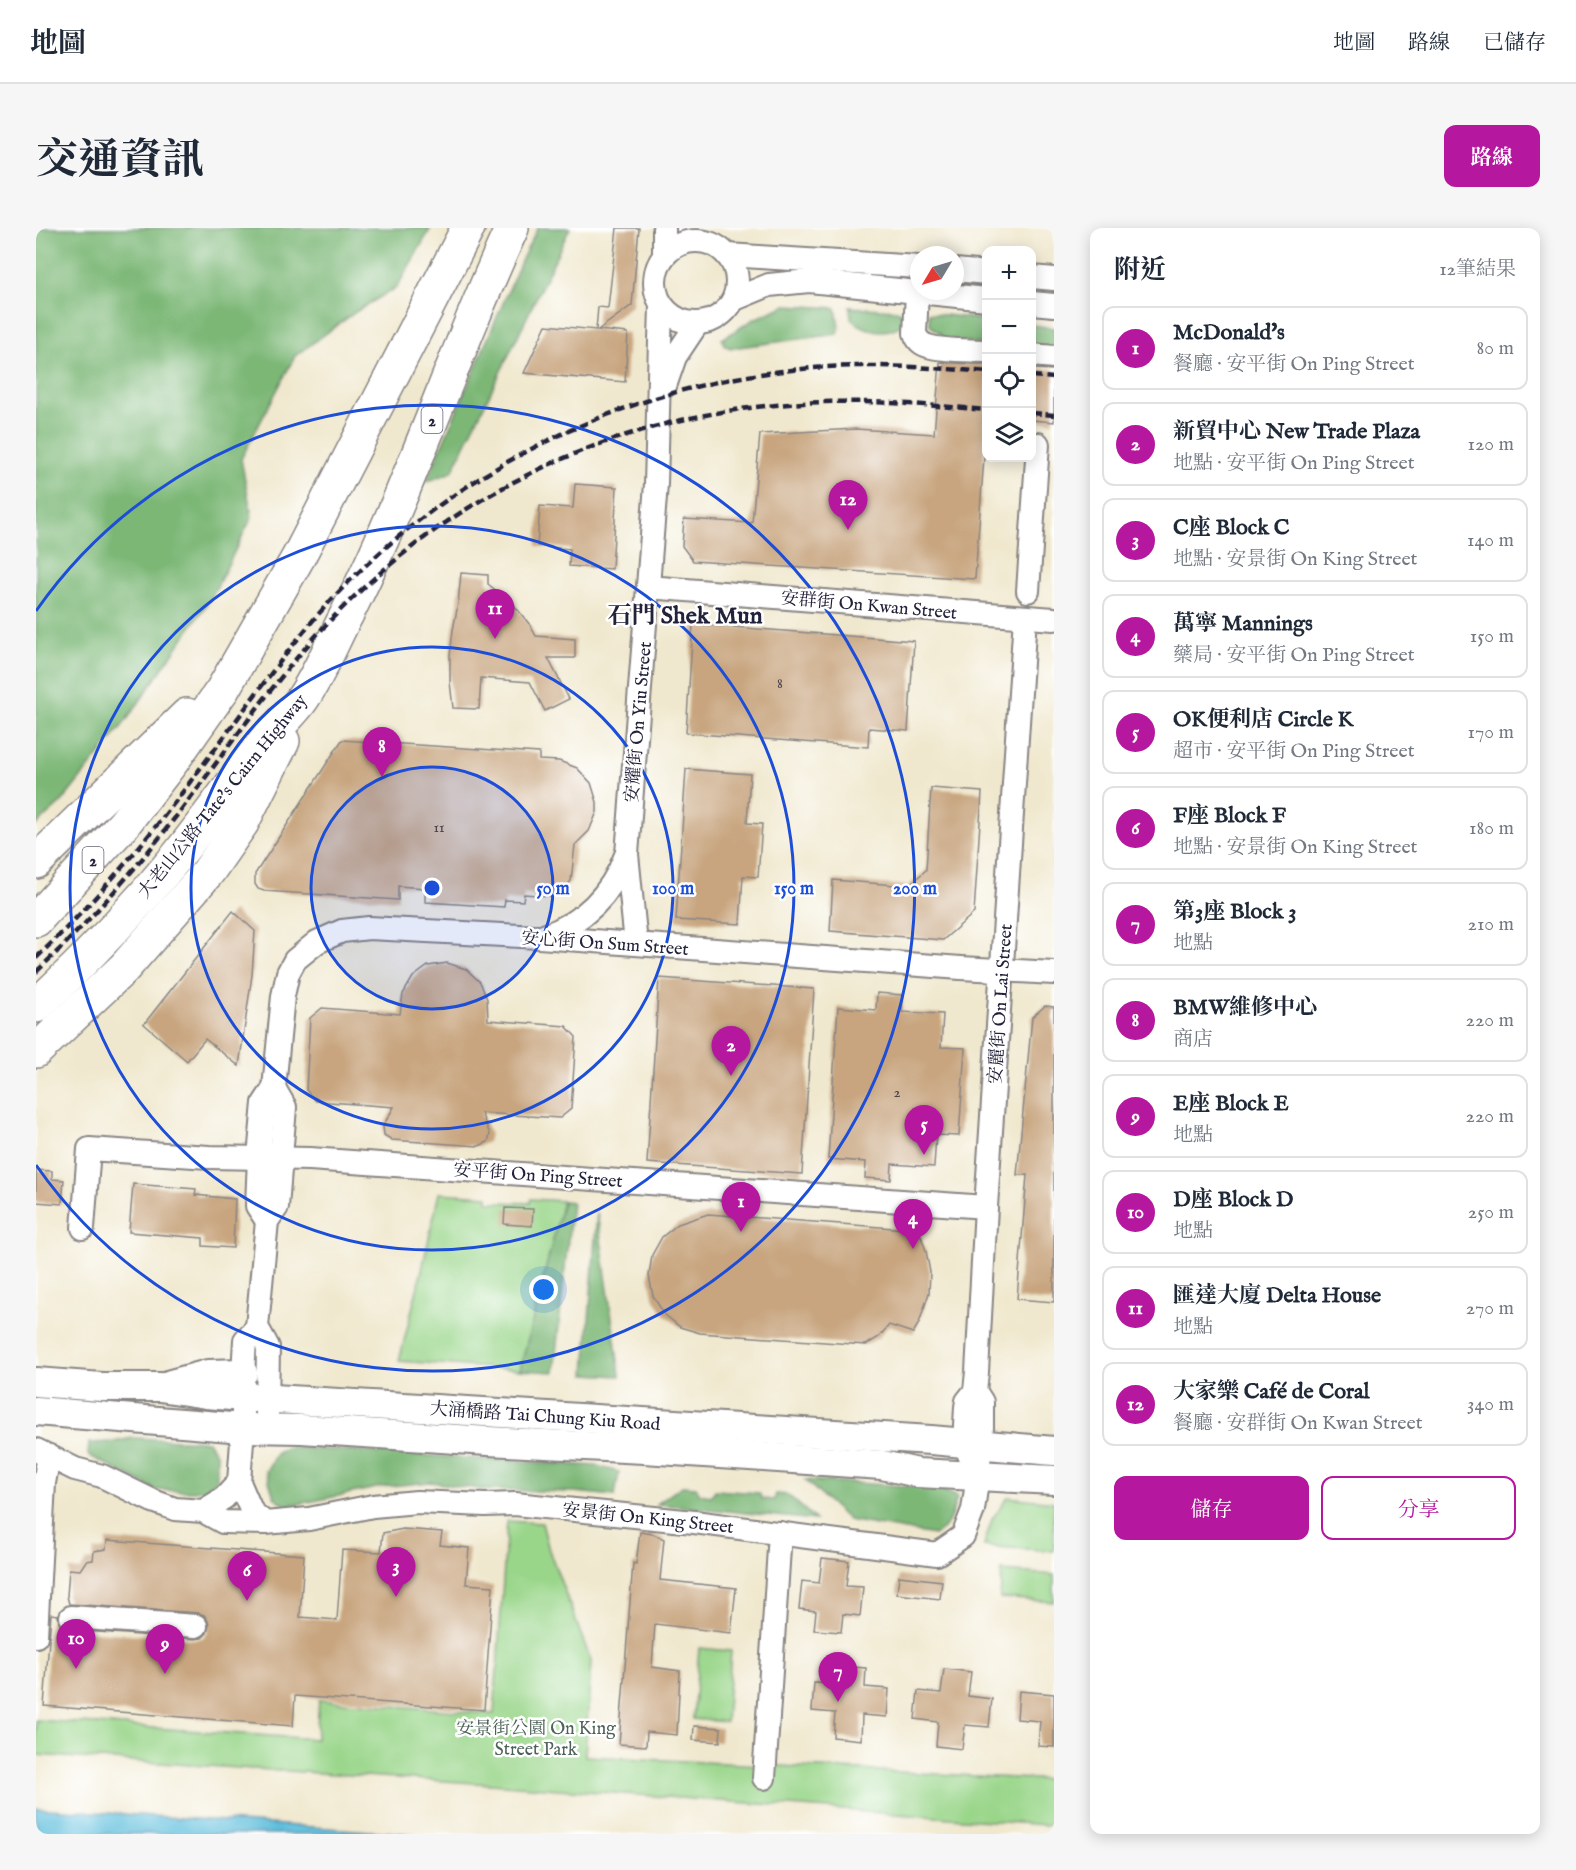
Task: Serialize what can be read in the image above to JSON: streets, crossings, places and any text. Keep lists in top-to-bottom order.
{
  "streets": {
    "highway": ["2", "大老山公路 Tate's Cairn Highway"],
    "main road": ["大涌橋路 Tai Chung Kiu Road"],
    "street": [
      "安群街 On Kwan Street",
      "安耀街 On Yiu Street",
      "安心街 On Sum Street",
      "安麗街 On Lai Street",
      "安平街 On Ping Street",
      "安景街 On King Street"
    ]
  },
  "crossings": [
    ["安群街 On Kwan Street", "安耀街 On Yiu Street"],
    ["安群街 On Kwan Street", "安麗街 On Lai Street"],
    ["安耀街 On Yiu Street", "安心街 On Sum Street"],
    ["安心街 On Sum Street", "安麗街 On Lai Street"],
    ["安心街 On Sum Street", "安平街 On Ping Street"],
    ["安心街 On Sum Street", "大涌橋路 Tai Chung Kiu Road"],
    ["安麗街 On Lai Street", "安平街 On Ping Street"],
    ["安麗街 On Lai Street", "大涌橋路 Tai Chung Kiu Road"],
    ["安麗街 On Lai Street", "安景街 On King Street"],
    ["大涌橋路 Tai Chung Kiu Road", "安景街 On King Street"]
  ],
  "districts": ["石門 Shek Mun"],
  "parks": ["安景街公園 On King Street Park"],
  "house_numbers": ["8", "11", "2"],
  "north": "bottom left",
  "page": {
    "header": "地圖",
    "nav": ["地圖", "路線", "已儲存"],
    "title": "交通資訊",
    "buttons": [
      "路線",
      ["儲存", "分享"]
    ],
    "heading": ["附近", "12筆結果"],
    "map_buttons": ["+", "−"],
    "list": [
      {
        "mark": "1",
        "name": "McDonald's",
        "note": "餐廳 · 安平街 On Ping Street",
        "value": "80 m"
      },
      {
        "mark": "2",
        "name": "新貿中心 New Trade Plaza",
        "note": "地點 · 安平街 On Ping Street",
        "value": "120 m"
      },
      {
        "mark": "3",
        "name": "C座 Block C",
        "note": "地點 · 安景街 On King Street",
        "value": "140 m"
      },
      {
        "mark": "4",
        "name": "萬寧 Mannings",
        "note": "藥局 · 安平街 On Ping Street",
        "value": "150 m"
      },
      {
        "mark": "5",
        "name": "OK便利店 Circle K",
        "note": "超市 · 安平街 On Ping Street",
        "value": "170 m"
      },
      {
        "mark": "6",
        "name": "F座 Block F",
        "note": "地點 · 安景街 On King Street",
        "value": "180 m"
      },
      {
        "mark": "7",
        "name": "第3座 Block 3",
        "note": "地點",
        "value": "210 m"
      },
      {
        "mark": "8",
        "name": "BMW維修中心",
        "note": "商店",
        "value": "220 m"
      },
      {
        "mark": "9",
        "name": "E座 Block E",
        "note": "地點",
        "value": "220 m"
      },
      {
        "mark": "10",
        "name": "D座 Block D",
        "note": "地點",
        "value": "250 m"
      },
      {
        "mark": "11",
        "name": "匯達大廈 Delta House",
        "note": "地點",
        "value": "270 m"
      },
      {
        "mark": "12",
        "name": "大家樂 Café de Coral",
        "note": "餐廳 · 安群街 On Kwan Street",
        "value": "340 m"
      }
    ],
    "pins": [
      "12",
      "11",
      "8",
      "2",
      "5",
      "1",
      "4",
      "3",
      "6",
      "10",
      "9",
      "7"
    ]
  },
  "rings": [
    "50 m",
    "100 m",
    "150 m",
    "200 m"
  ]
}
